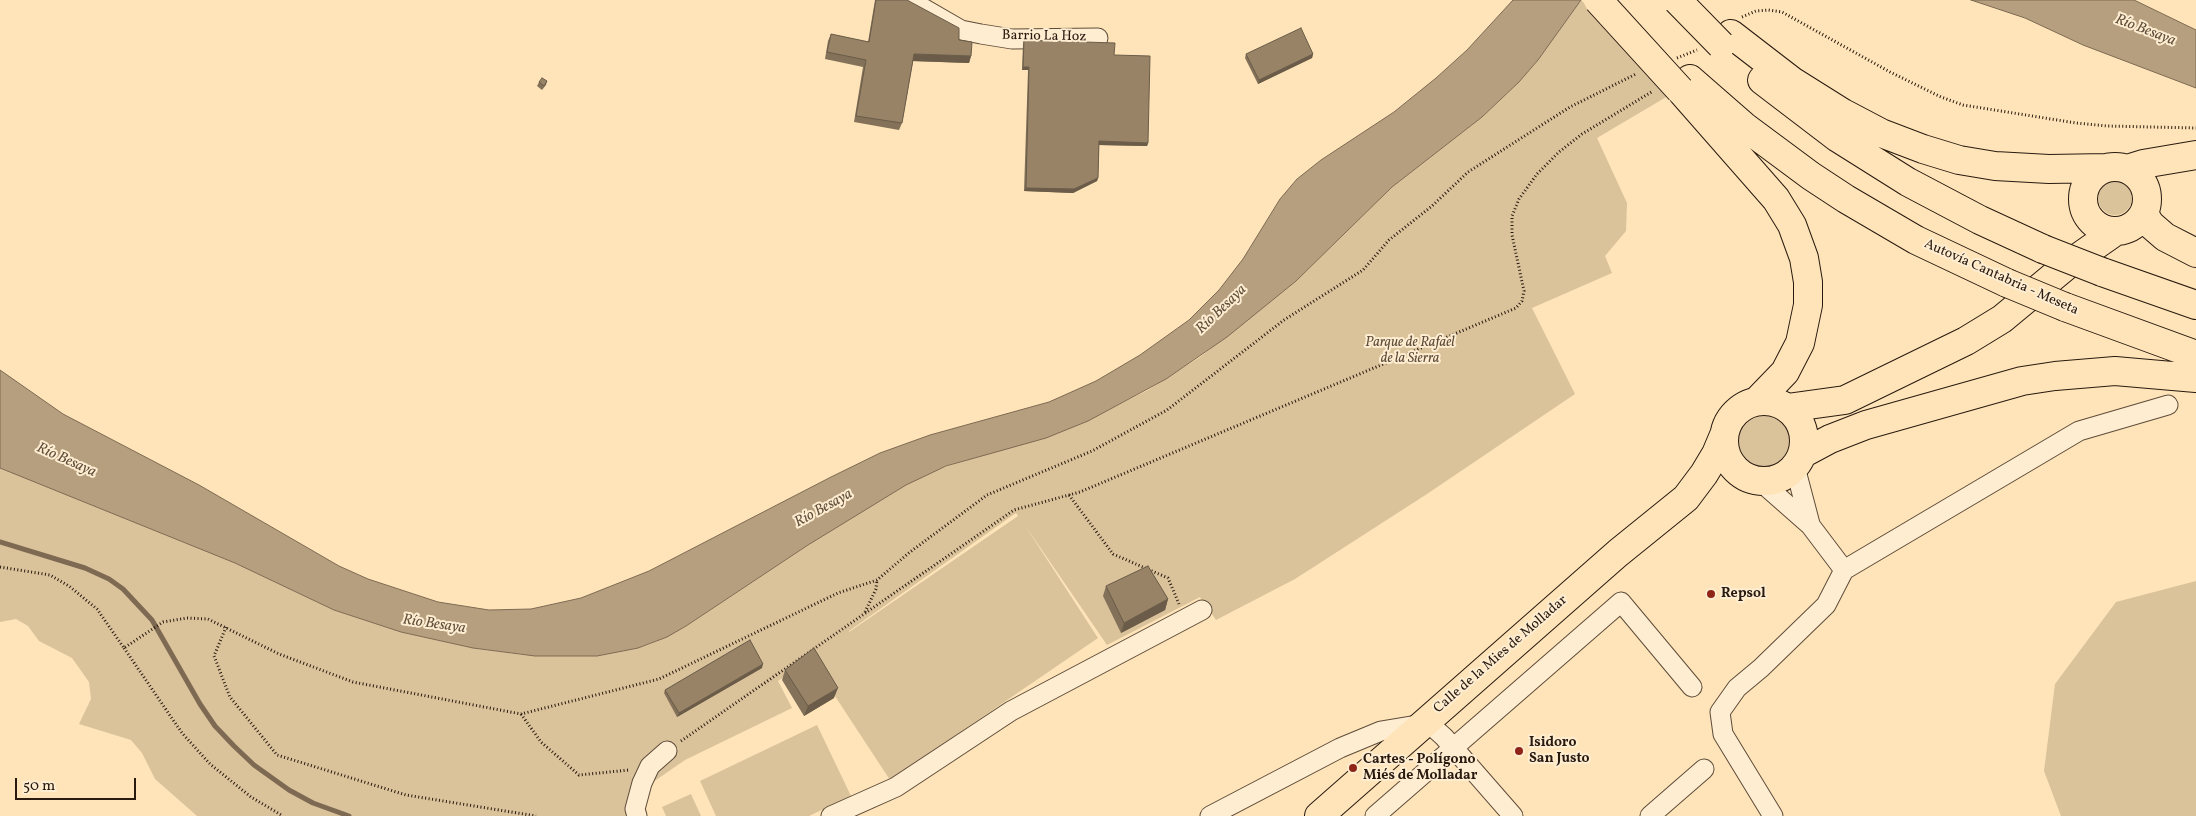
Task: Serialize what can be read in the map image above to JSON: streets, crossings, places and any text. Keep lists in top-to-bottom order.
{
  "streets": {
    "highway": ["Autovía Cantabria - Meseta", "Calle de la Mies de Molladar"],
    "street": ["Barrio La Hoz"]
  },
  "water": ["Río Besaya"],
  "parks": ["Parque de Rafael de la Sierra"],
  "places": ["Repsol", "Isidoro San Justo", "Cartes - Polígono Miés de Molladar"],
  "scale_bar": "50 m"
}
